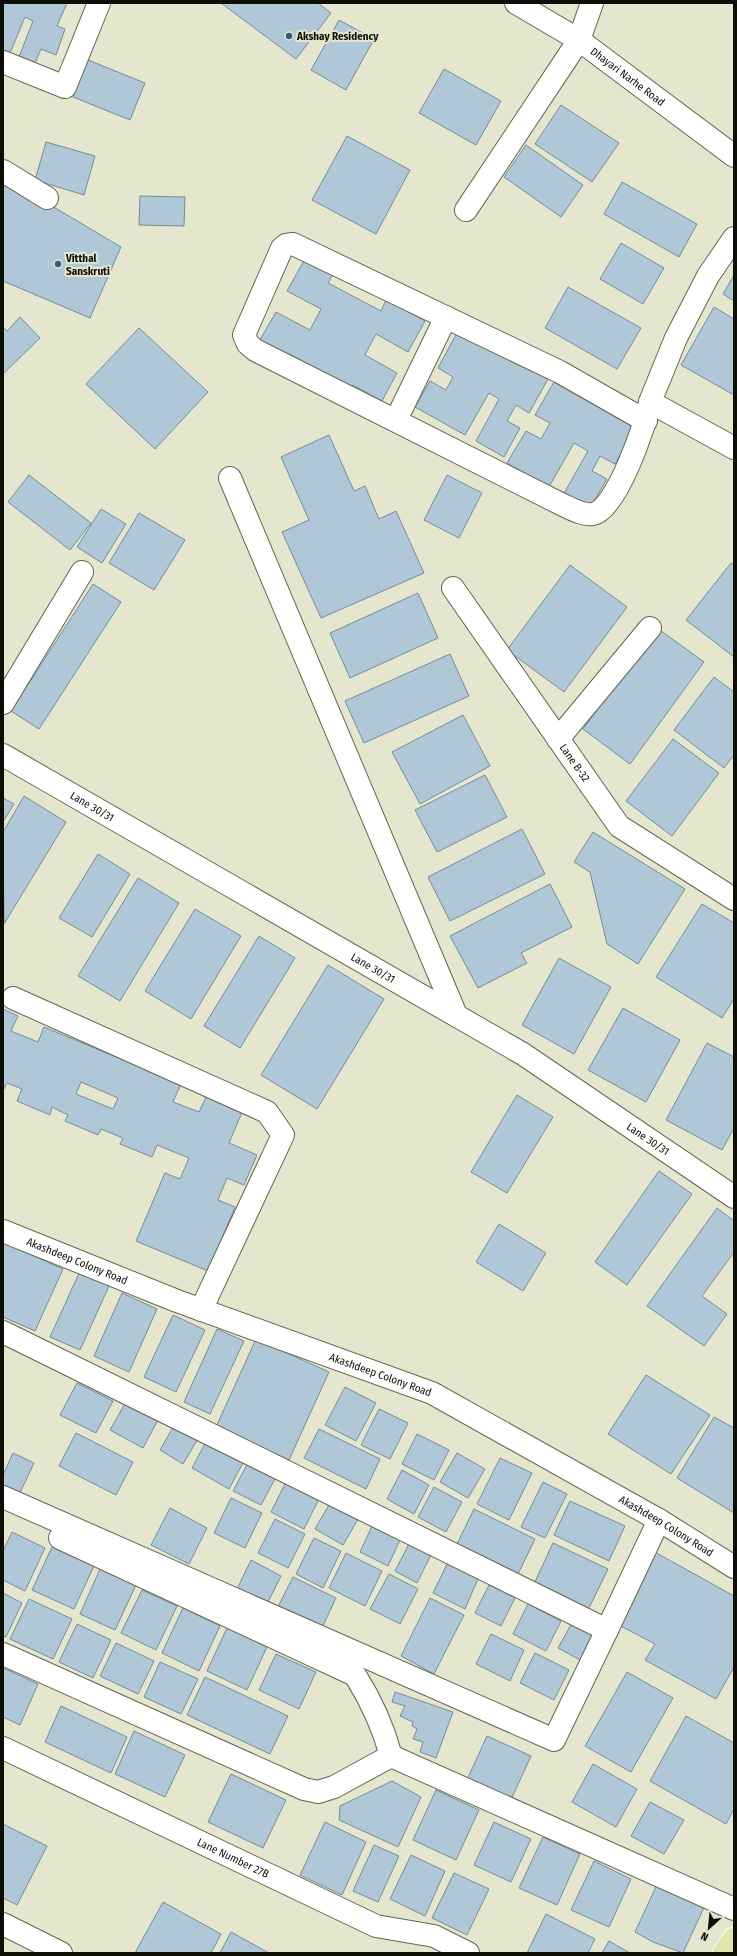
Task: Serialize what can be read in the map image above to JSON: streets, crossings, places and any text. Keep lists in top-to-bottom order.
{
  "streets": {
    "street": [
      "Dhayari Narhe Road",
      "Lane B-32",
      "Lane 30/31",
      "Akashdeep Colony Road",
      "Lane Number 27B"
    ]
  },
  "places": ["Akshay Residency", "Vitthal Sanskruti"],
  "north": "bottom left"
}
